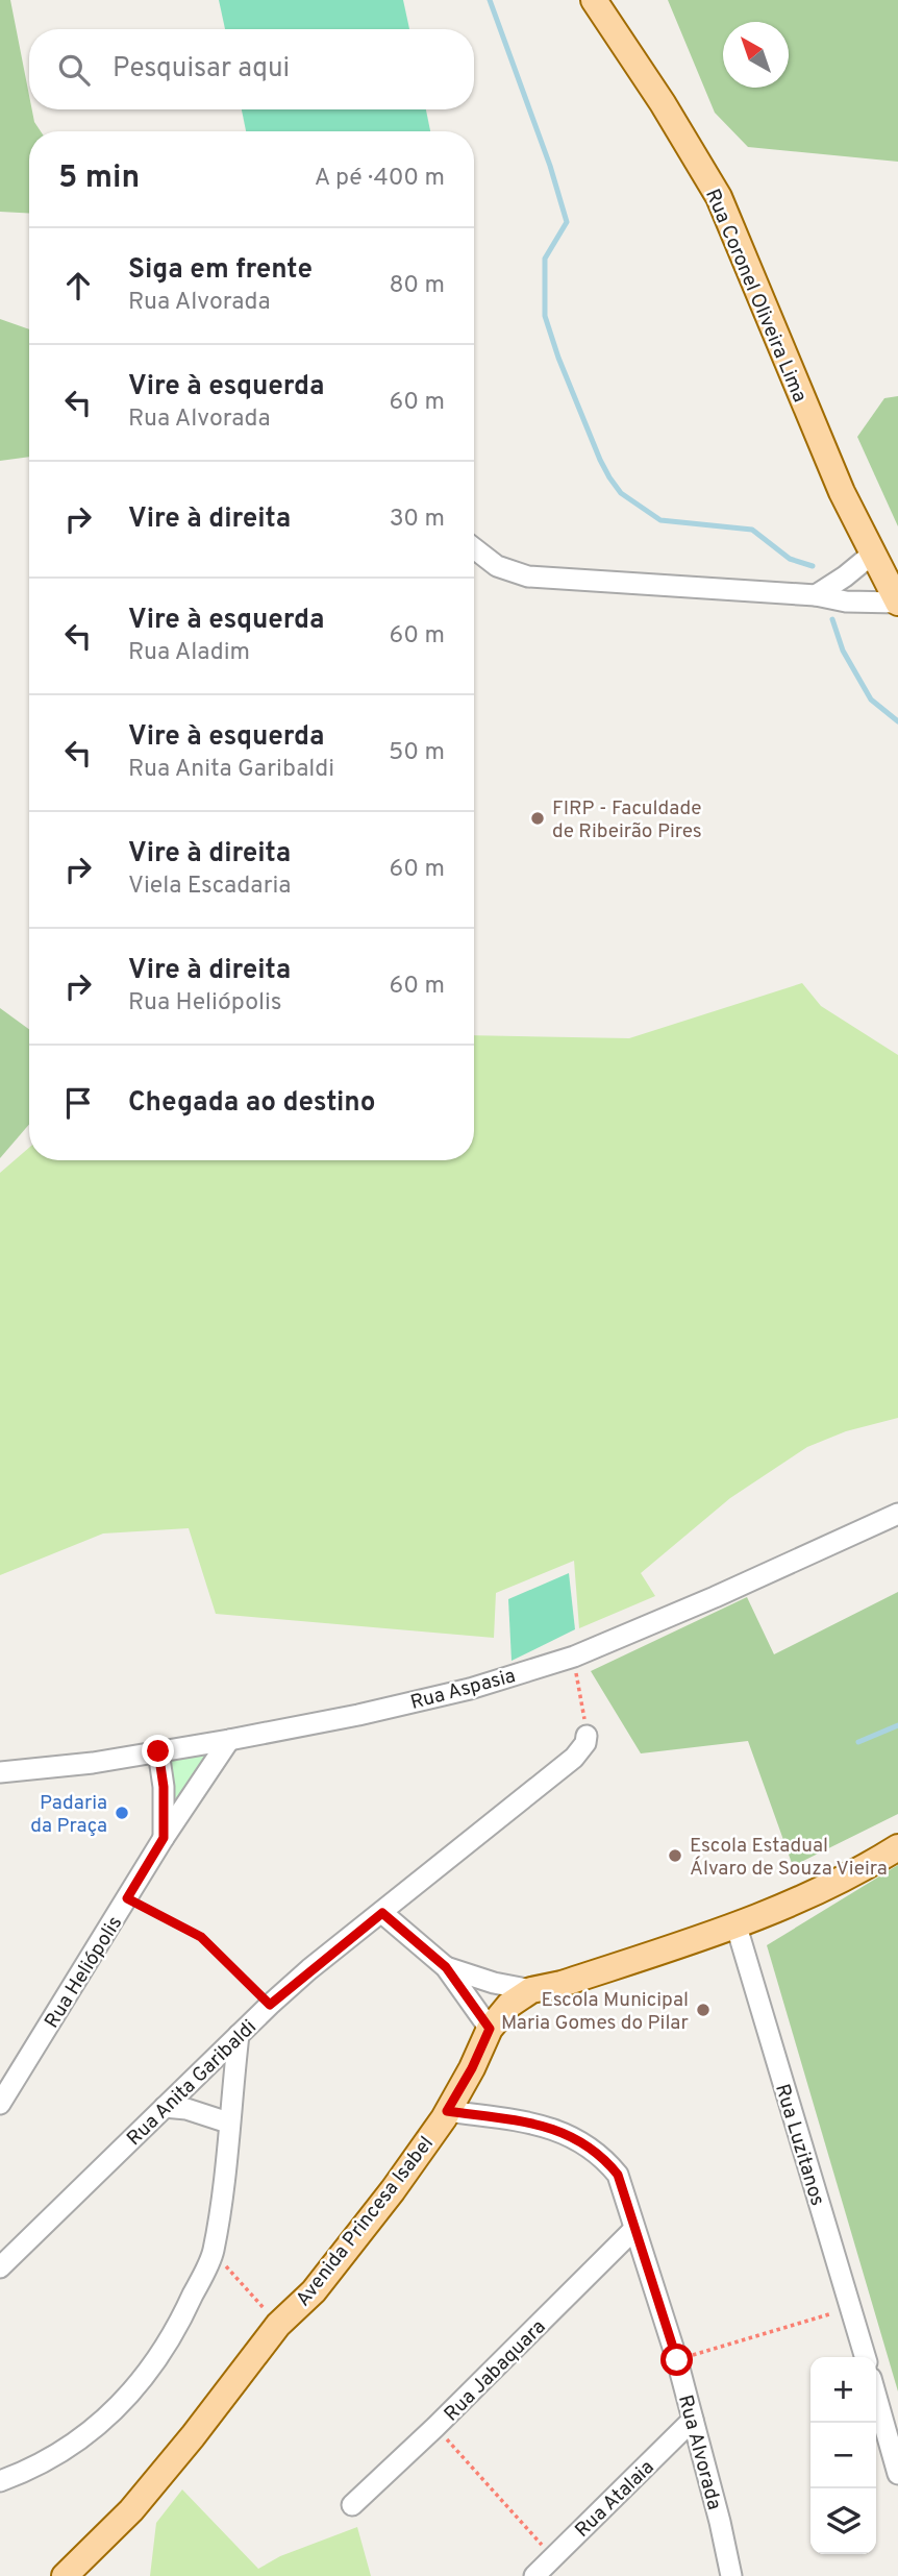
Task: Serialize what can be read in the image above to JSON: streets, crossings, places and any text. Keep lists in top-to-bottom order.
{
  "streets": {
    "main road": ["Rua Coronel Oliveira Lima", "Avenida Princesa Isabel"],
    "street": [
      "Rua Aspasia",
      "Rua Heliópolis",
      "Rua Anita Garibaldi",
      "Rua Luzitanos",
      "Rua Jabaquara",
      "Rua Alvorada",
      "Rua Atalaia"
    ]
  },
  "crossings": [
    ["Rua Aspasia", "Rua Heliópolis"],
    ["Rua Luzitanos", "Avenida Princesa Isabel"],
    ["Avenida Princesa Isabel", "Rua Alvorada"],
    ["Rua Jabaquara", "Rua Alvorada"],
    ["Rua Alvorada", "Rua Atalaia"]
  ],
  "places": [
    "FIRP - Faculdade de Ribeirão Pires",
    "Padaria da Praça",
    "Escola Estadual Álvaro de Souza Vieira",
    "Escola Municipal Maria Gomes do Pilar"
  ],
  "north": "top left",
  "page": {
    "search": "Pesquisar aqui",
    "heading": ["5 min", "A pé · 400 m"],
    "list": [
      ["Siga em frente", "Rua Alvorada", "80 m"],
      ["Vire à esquerda", "Rua Alvorada", "60 m"],
      ["Vire à direita", "30 m"],
      ["Vire à esquerda", "Rua Aladim", "60 m"],
      ["Vire à esquerda", "Rua Anita Garibaldi", "50 m"],
      ["Vire à direita", "Viela Escadaria", "60 m"],
      ["Vire à direita", "Rua Heliópolis", "60 m"],
      "Chegada ao destino"
    ],
    "map_buttons": ["+", "−"]
  }
}
